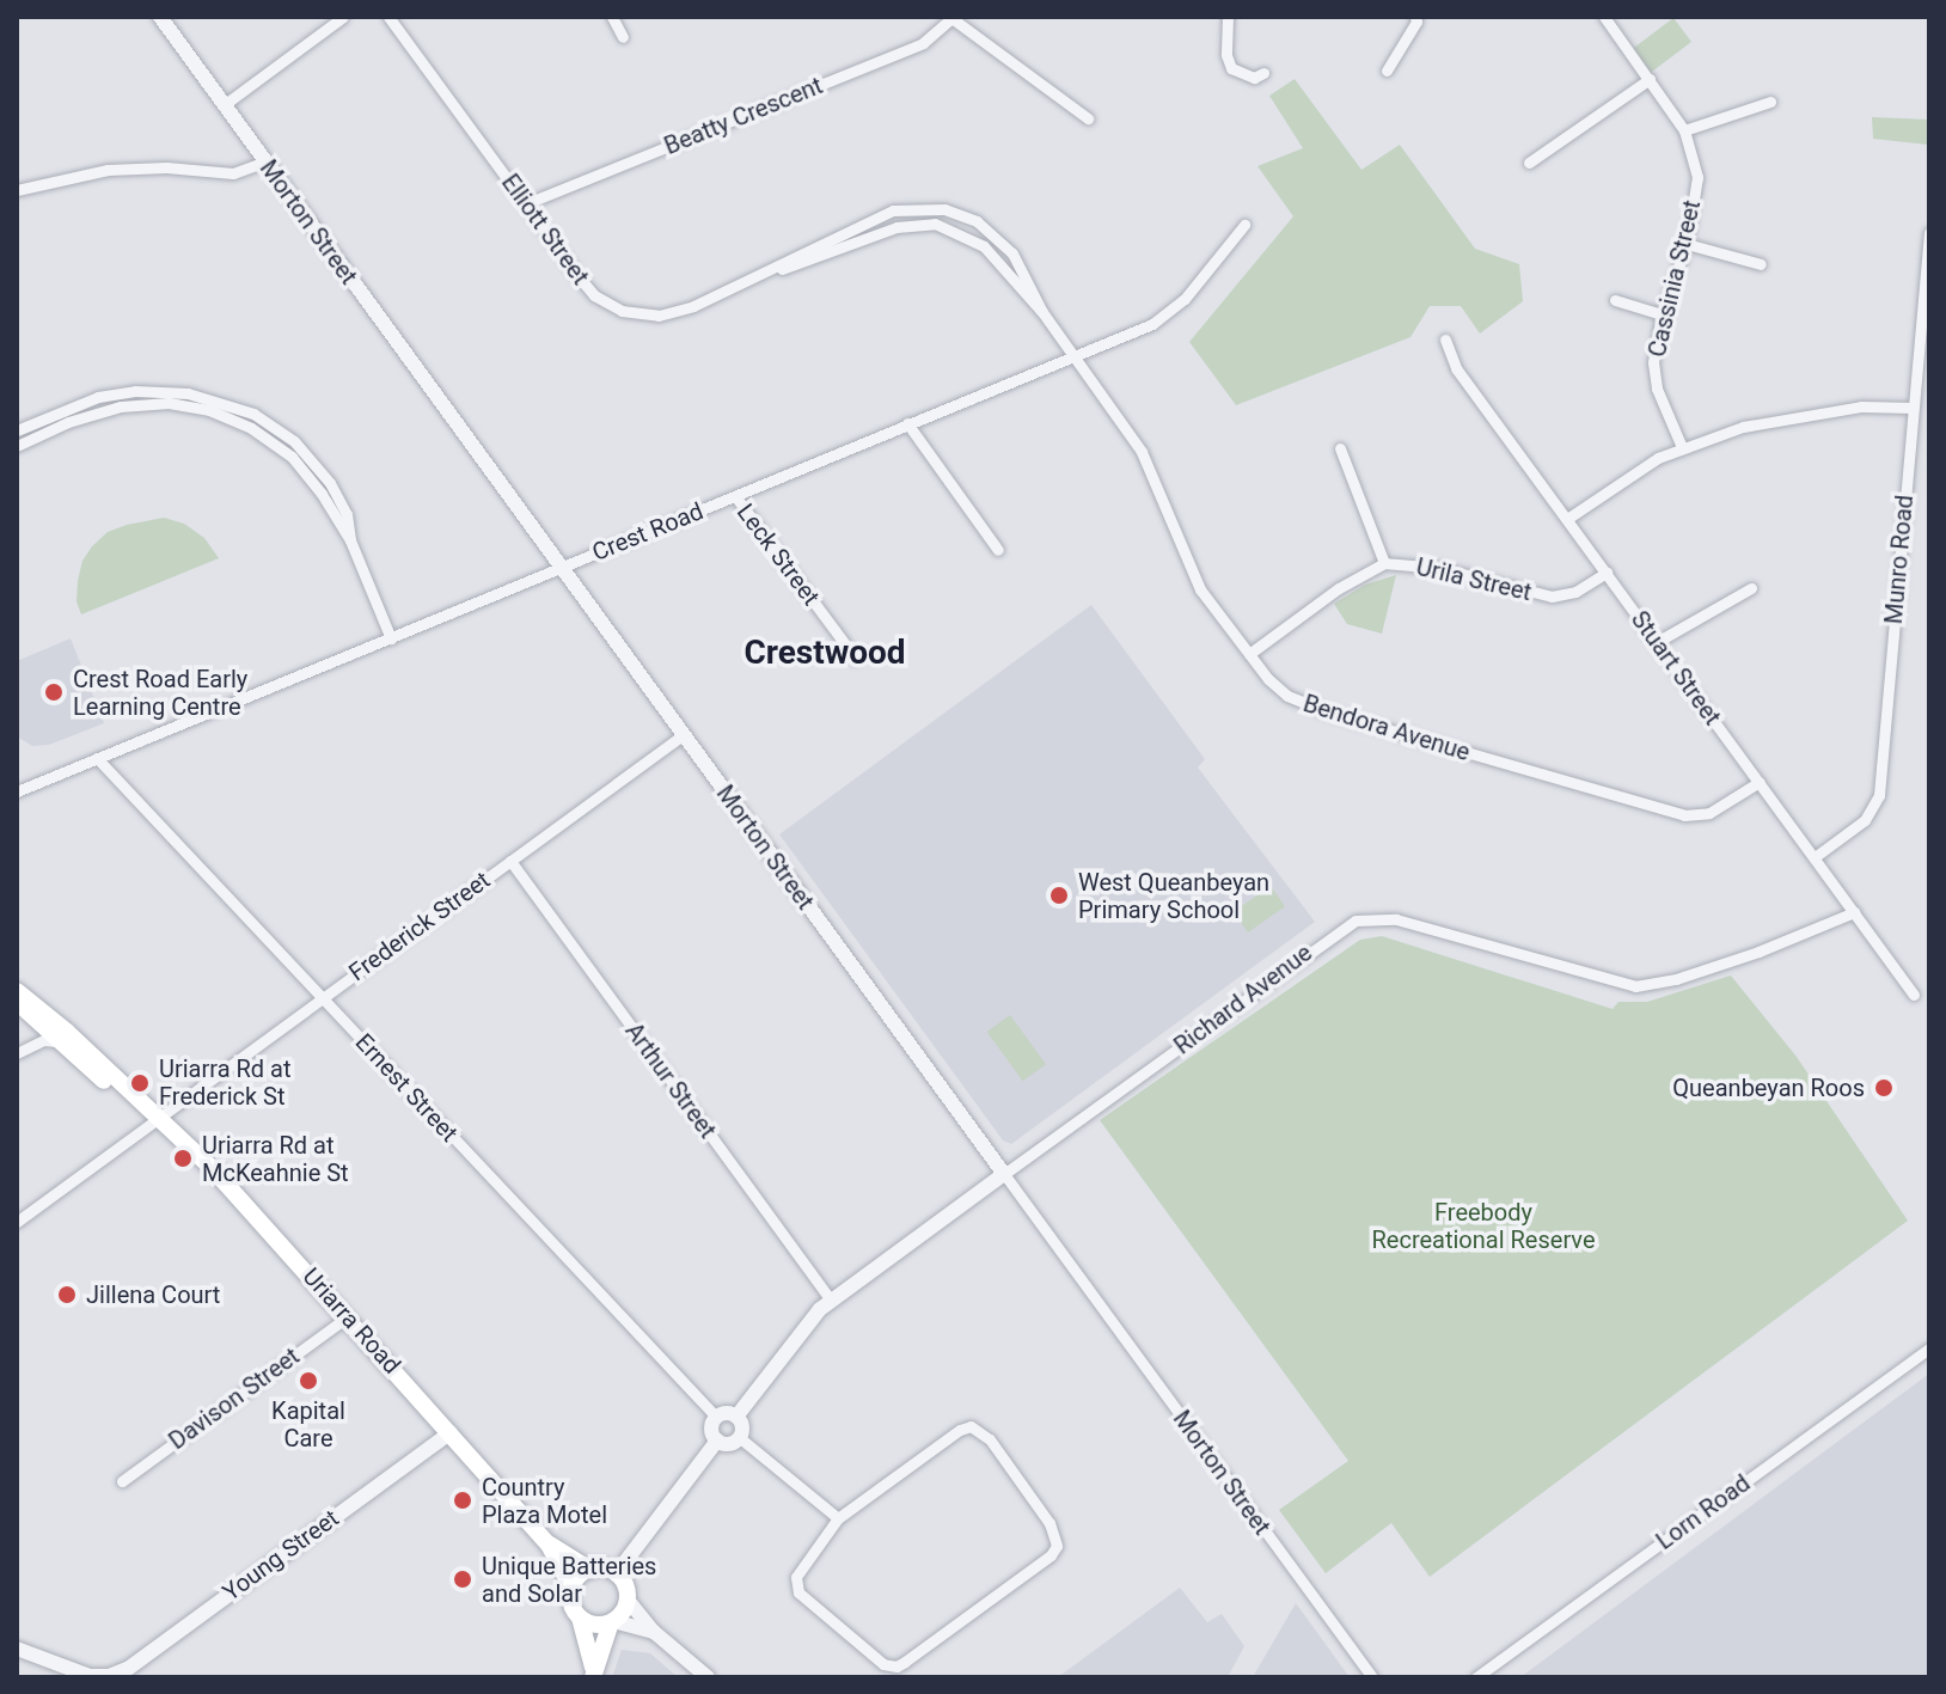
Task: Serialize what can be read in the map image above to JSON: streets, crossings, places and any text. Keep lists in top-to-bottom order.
{
  "streets": {
    "main road": ["Uriarra Road"],
    "street": [
      "Beatty Crescent",
      "Morton Street",
      "Elliott Street",
      "Cassinia Street",
      "Crest Road",
      "Leck Street",
      "Munro Road",
      "Urila Street",
      "Stuart Street",
      "Bendora Avenue",
      "Frederick Street",
      "Richard Avenue",
      "Arthur Street",
      "Ernest Street",
      "Davison Street",
      "Lorn Road",
      "Young Street"
    ]
  },
  "crossings": [
    ["Beatty Crescent", "Elliott Street"],
    ["Morton Street", "Crest Road"],
    ["Morton Street", "Frederick Street"],
    ["Morton Street", "Richard Avenue"],
    ["Elliott Street", "Crest Road"],
    ["Elliott Street", "Bendora Avenue"],
    ["Crest Road", "Leck Street"],
    ["Crest Road", "Bendora Avenue"],
    ["Crest Road", "Ernest Street"],
    ["Munro Road", "Stuart Street"],
    ["Urila Street", "Stuart Street"],
    ["Urila Street", "Bendora Avenue"],
    ["Stuart Street", "Bendora Avenue"],
    ["Stuart Street", "Richard Avenue"],
    ["Frederick Street", "Arthur Street"],
    ["Frederick Street", "Ernest Street"],
    ["Frederick Street", "Uriarra Road"],
    ["Richard Avenue", "Arthur Street"],
    ["Richard Avenue", "Ernest Street"],
    ["Uriarra Road", "Davison Street"],
    ["Uriarra Road", "Young Street"]
  ],
  "districts": ["Crestwood"],
  "parks": ["Freebody Recreational Reserve"],
  "places": [
    "Crest Road Early Learning Centre",
    "West Queanbeyan Primary School",
    "Uriarra Rd at Frederick St",
    "Queanbeyan Roos",
    "Uriarra Rd at McKeahnie St",
    "Jillena Court",
    "Kapital Care",
    "Country Plaza Motel",
    "Unique Batteries and Solar"
  ]
}
